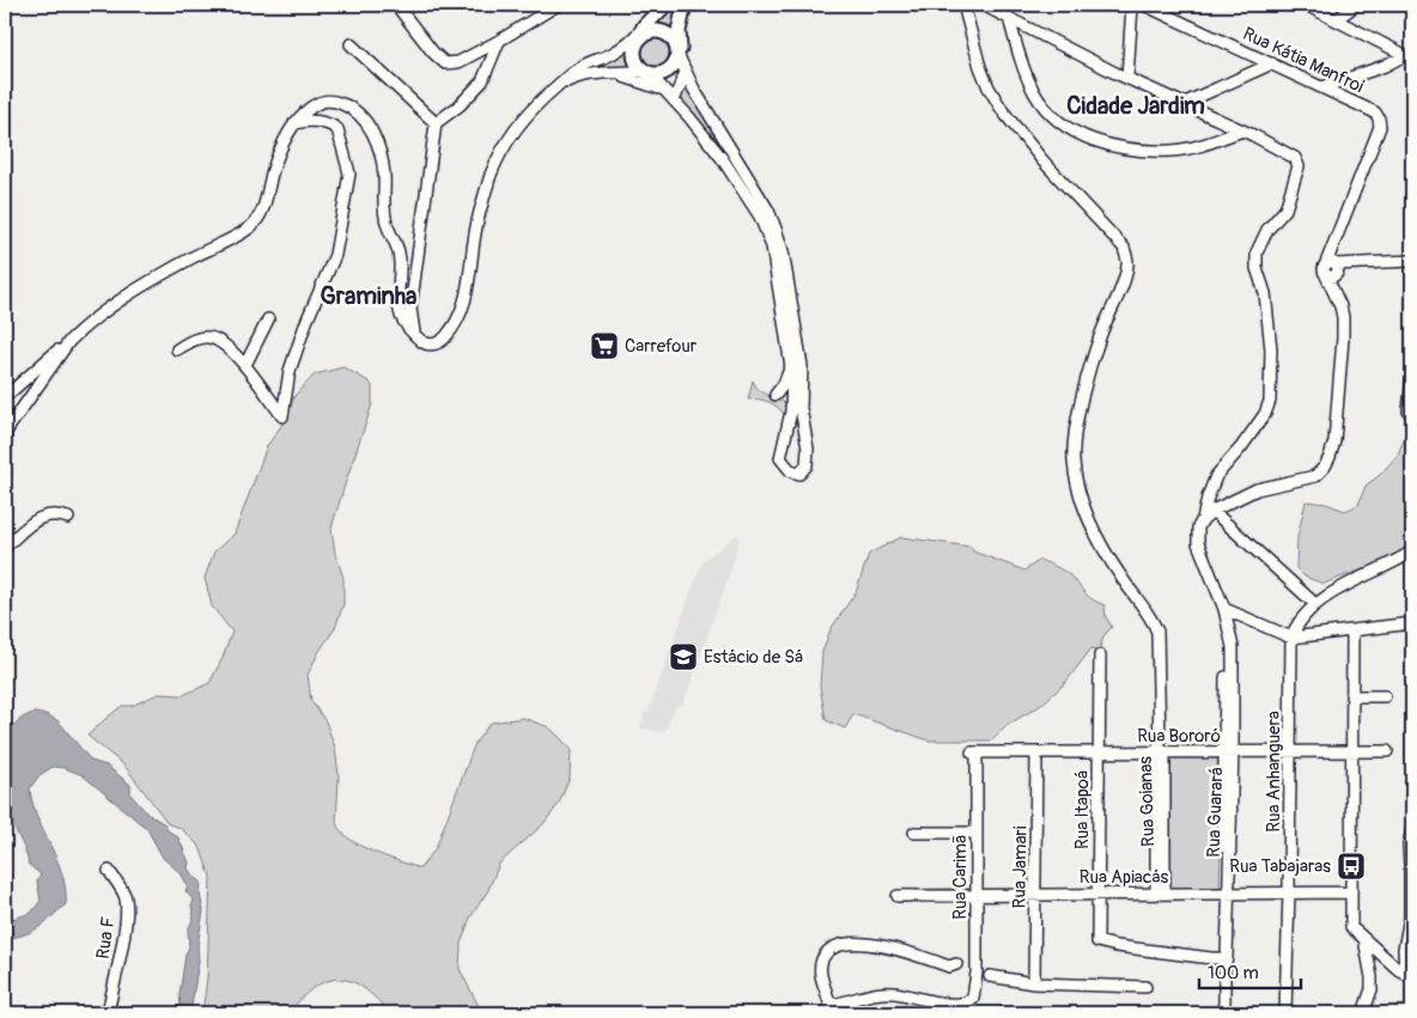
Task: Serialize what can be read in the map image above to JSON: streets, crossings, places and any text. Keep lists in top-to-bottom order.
{
  "streets": {
    "street": [
      "Rua Kátia Manfroi",
      "Rua Bororó",
      "Rua Anhanguera",
      "Rua Goianas",
      "Rua Itapoá",
      "Rua Guarará",
      "Rua Jamari",
      "Rua Carimã",
      "Rua Apiacás",
      "Rua F"
    ]
  },
  "crossings": [
    ["Rua Bororó", "Rua Anhanguera"],
    ["Rua Bororó", "Rua Goianas"],
    ["Rua Bororó", "Rua Itapoá"],
    ["Rua Bororó", "Rua Guarará"],
    ["Rua Bororó", "Rua Jamari"],
    ["Rua Bororó", "Rua Carimã"],
    ["Rua Anhanguera", "Rua Apiacás"],
    ["Rua Goianas", "Rua Apiacás"],
    ["Rua Itapoá", "Rua Guarará"],
    ["Rua Itapoá", "Rua Apiacás"],
    ["Rua Guarará", "Rua Apiacás"],
    ["Rua Jamari", "Rua Apiacás"],
    ["Rua Carimã", "Rua Apiacás"]
  ],
  "districts": ["Cidade Jardim", "Graminha"],
  "places": {
    "supermarket": ["Carrefour"],
    "school or university": ["Estácio de Sá"],
    "bus stop": ["Rua Tabajaras"]
  },
  "scale_bar": "100 m"
}
